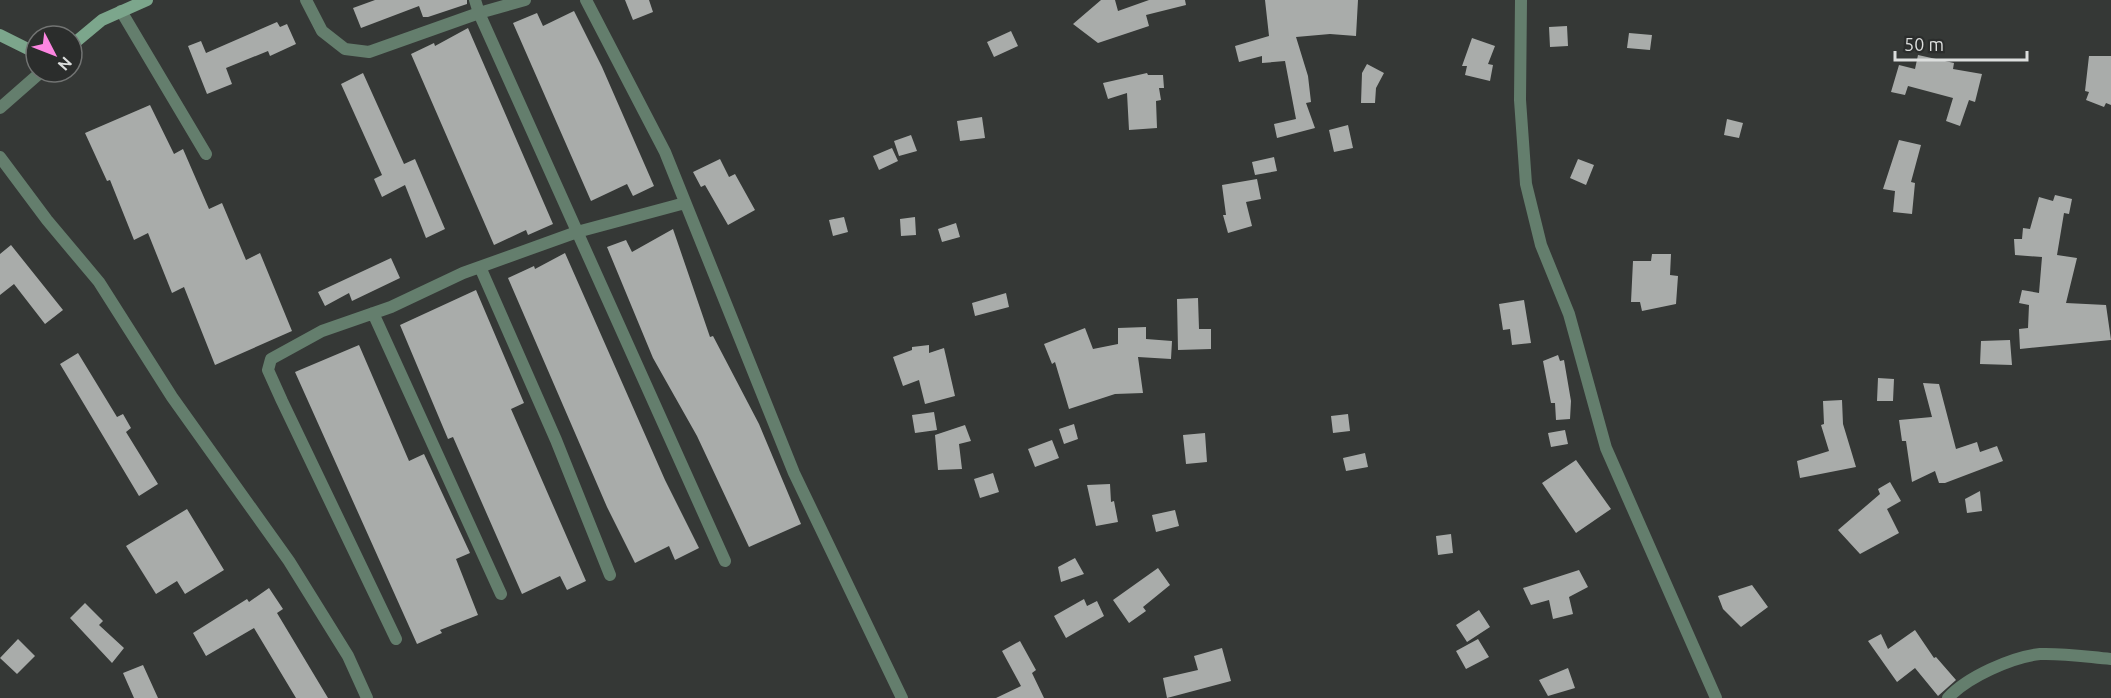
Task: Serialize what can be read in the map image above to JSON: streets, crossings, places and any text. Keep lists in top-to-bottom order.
{
  "scale_bar": "50 m",
  "north": "bottom right"
}
